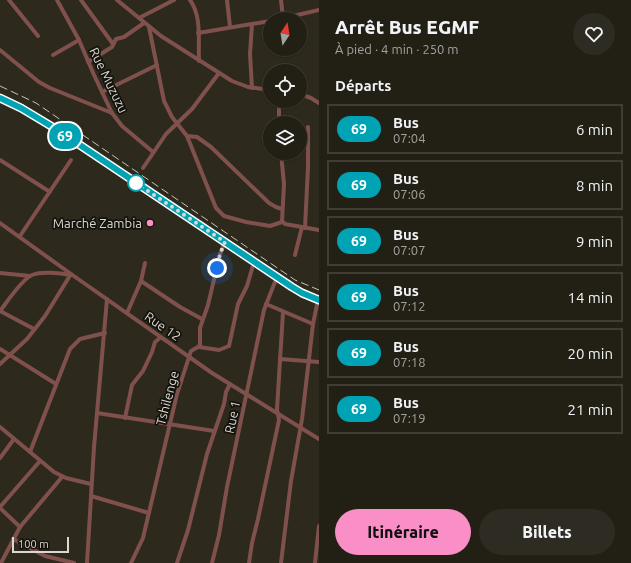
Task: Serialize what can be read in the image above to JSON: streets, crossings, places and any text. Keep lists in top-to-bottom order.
{
  "streets": {
    "street": [
      "Rue Muzuzu",
      "Rue 12",
      "Tshilenge",
      "Rue 1"
    ]
  },
  "crossings": [
    ["Rue 12", "Tshilenge"],
    ["Rue 12", "Rue 1"]
  ],
  "places": ["Marché Zambia"],
  "lines": ["bus line 69"],
  "scale_bar": "100 m",
  "north": "top",
  "page": {
    "on_map": "69",
    "heading": [
      ["Arrêt Bus EGMF", "À pied · 4 min · 250 m"],
      "Départs"
    ],
    "list": [
      {
        "mark": "69",
        "name": "Bus",
        "note": "07:04",
        "value": "6 min"
      },
      {
        "mark": "69",
        "name": "Bus",
        "note": "07:06",
        "value": "8 min"
      },
      {
        "mark": "69",
        "name": "Bus",
        "note": "07:07",
        "value": "9 min"
      },
      {
        "mark": "69",
        "name": "Bus",
        "note": "07:12",
        "value": "14 min"
      },
      {
        "mark": "69",
        "name": "Bus",
        "note": "07:18",
        "value": "20 min"
      },
      {
        "mark": "69",
        "name": "Bus",
        "note": "07:19",
        "value": "21 min"
      }
    ],
    "buttons": ["Itinéraire", "Billets"],
    "scale": "100 m"
  }
}
